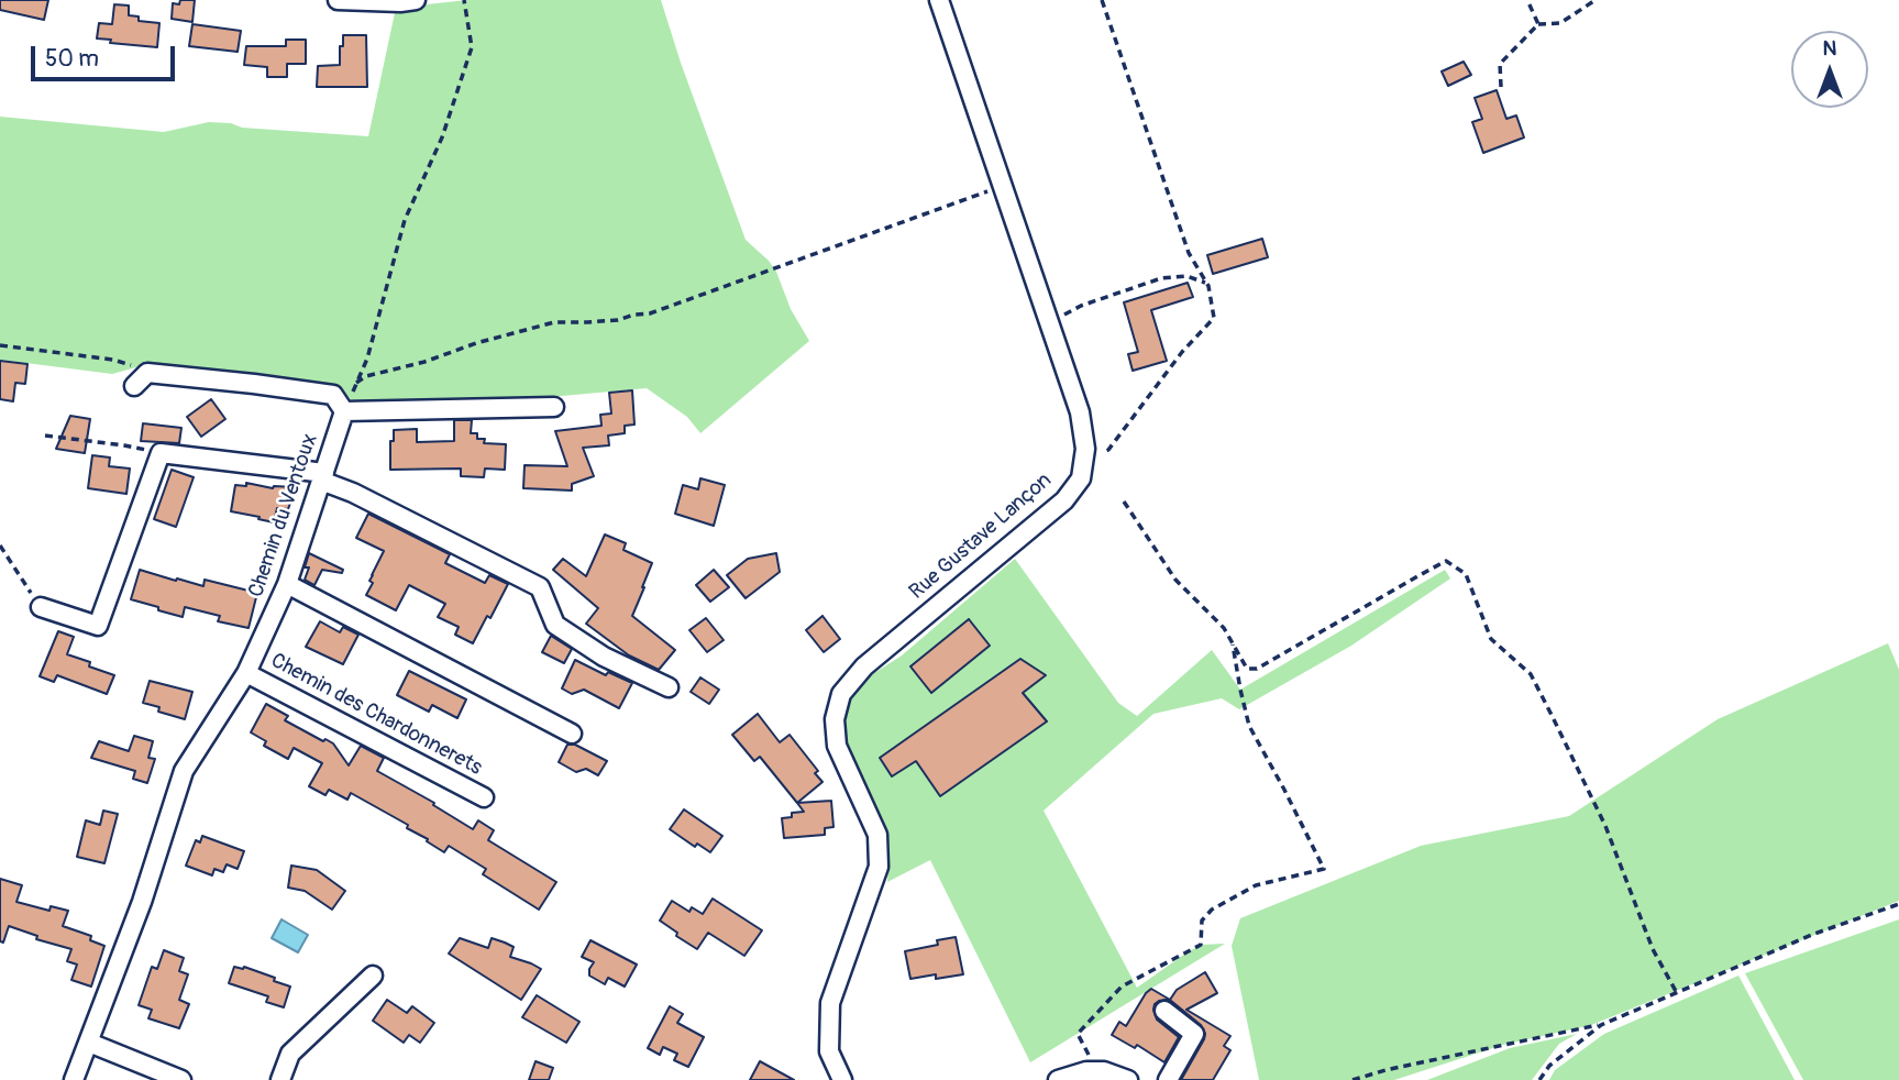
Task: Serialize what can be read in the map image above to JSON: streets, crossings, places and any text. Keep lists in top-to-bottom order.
{
  "streets": {
    "street": ["Chemin du Ventoux", "Rue Gustave Lançon", "Chemin des Chardonnerets"]
  },
  "crossings": [
    ["Chemin du Ventoux", "Chemin des Chardonnerets"]
  ],
  "scale_bar": "50 m",
  "north": "top"
}
